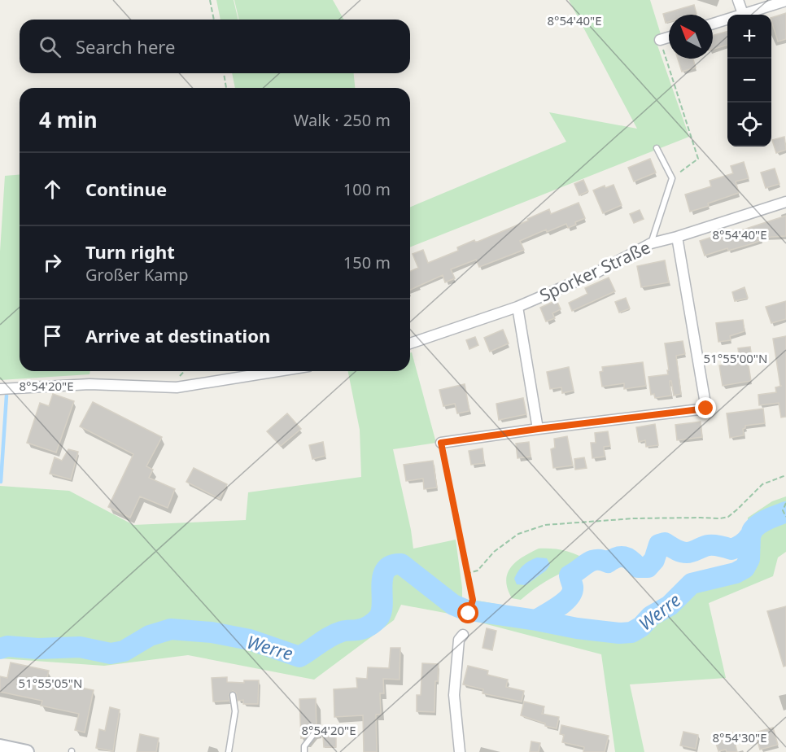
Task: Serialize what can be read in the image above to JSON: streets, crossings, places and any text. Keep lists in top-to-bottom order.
{
  "streets": {
    "street": ["Sporker Straße"]
  },
  "water": ["Werre"],
  "north": "top left",
  "page": {
    "map_buttons": ["+", "−"],
    "search": "Search here",
    "heading": ["4 min", "Walk · 250 m"],
    "list": [
      ["Continue", "100 m"],
      ["Turn right", "Großer Kamp", "150 m"],
      "Arrive at destination"
    ]
  },
  "coordinates": [
    "8°54'40\"E",
    "51°55'00\"N",
    "8°54'20\"E",
    "51°55'05\"N",
    "8°54'30\"E"
  ]
}
